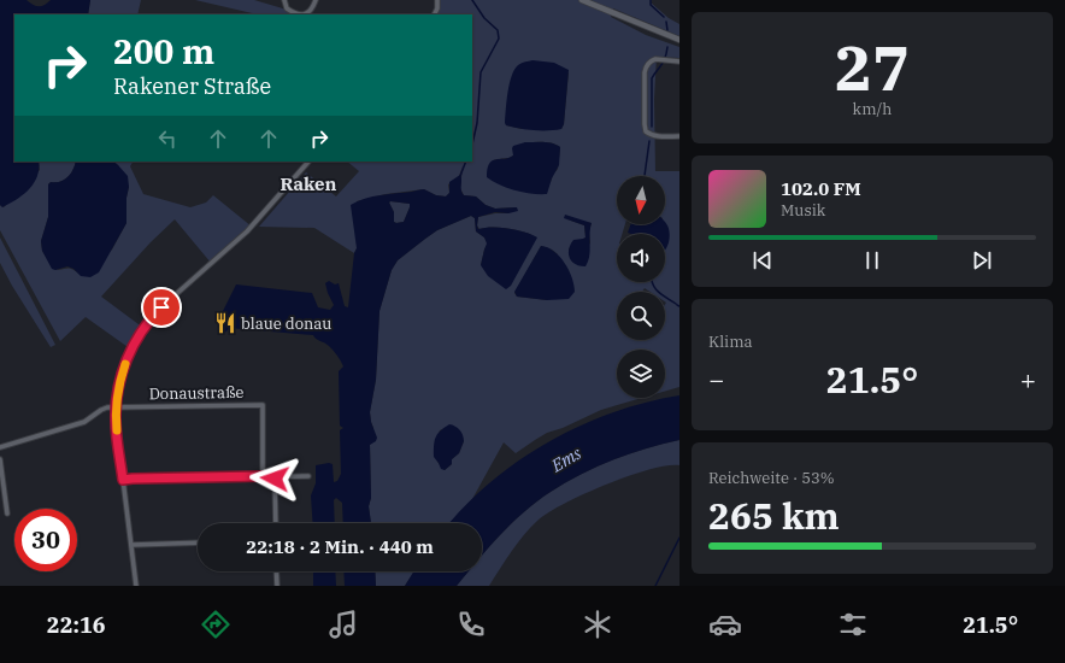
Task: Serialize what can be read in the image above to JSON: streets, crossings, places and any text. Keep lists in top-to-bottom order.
{
  "streets": {
    "street": ["Donaustraße"]
  },
  "districts": ["Raken"],
  "water": ["Ems"],
  "places": {
    "restaurant": ["blaue donau"]
  },
  "north": "bottom",
  "page": {
    "tile": [
      ["27", "km/h"],
      "Klima",
      ["Reichweite · 53%", "265 km"]
    ],
    "turn": ["200 m", "Rakener Straße"],
    "song": ["102.0 FM", "Musik"],
    "heat": ["−", "21.5°", "+"],
    "limit": "30",
    "trip": "22:18 · 2 Min. · 440 m",
    "tabs": ["22:16", "21.5°"]
  }
}
